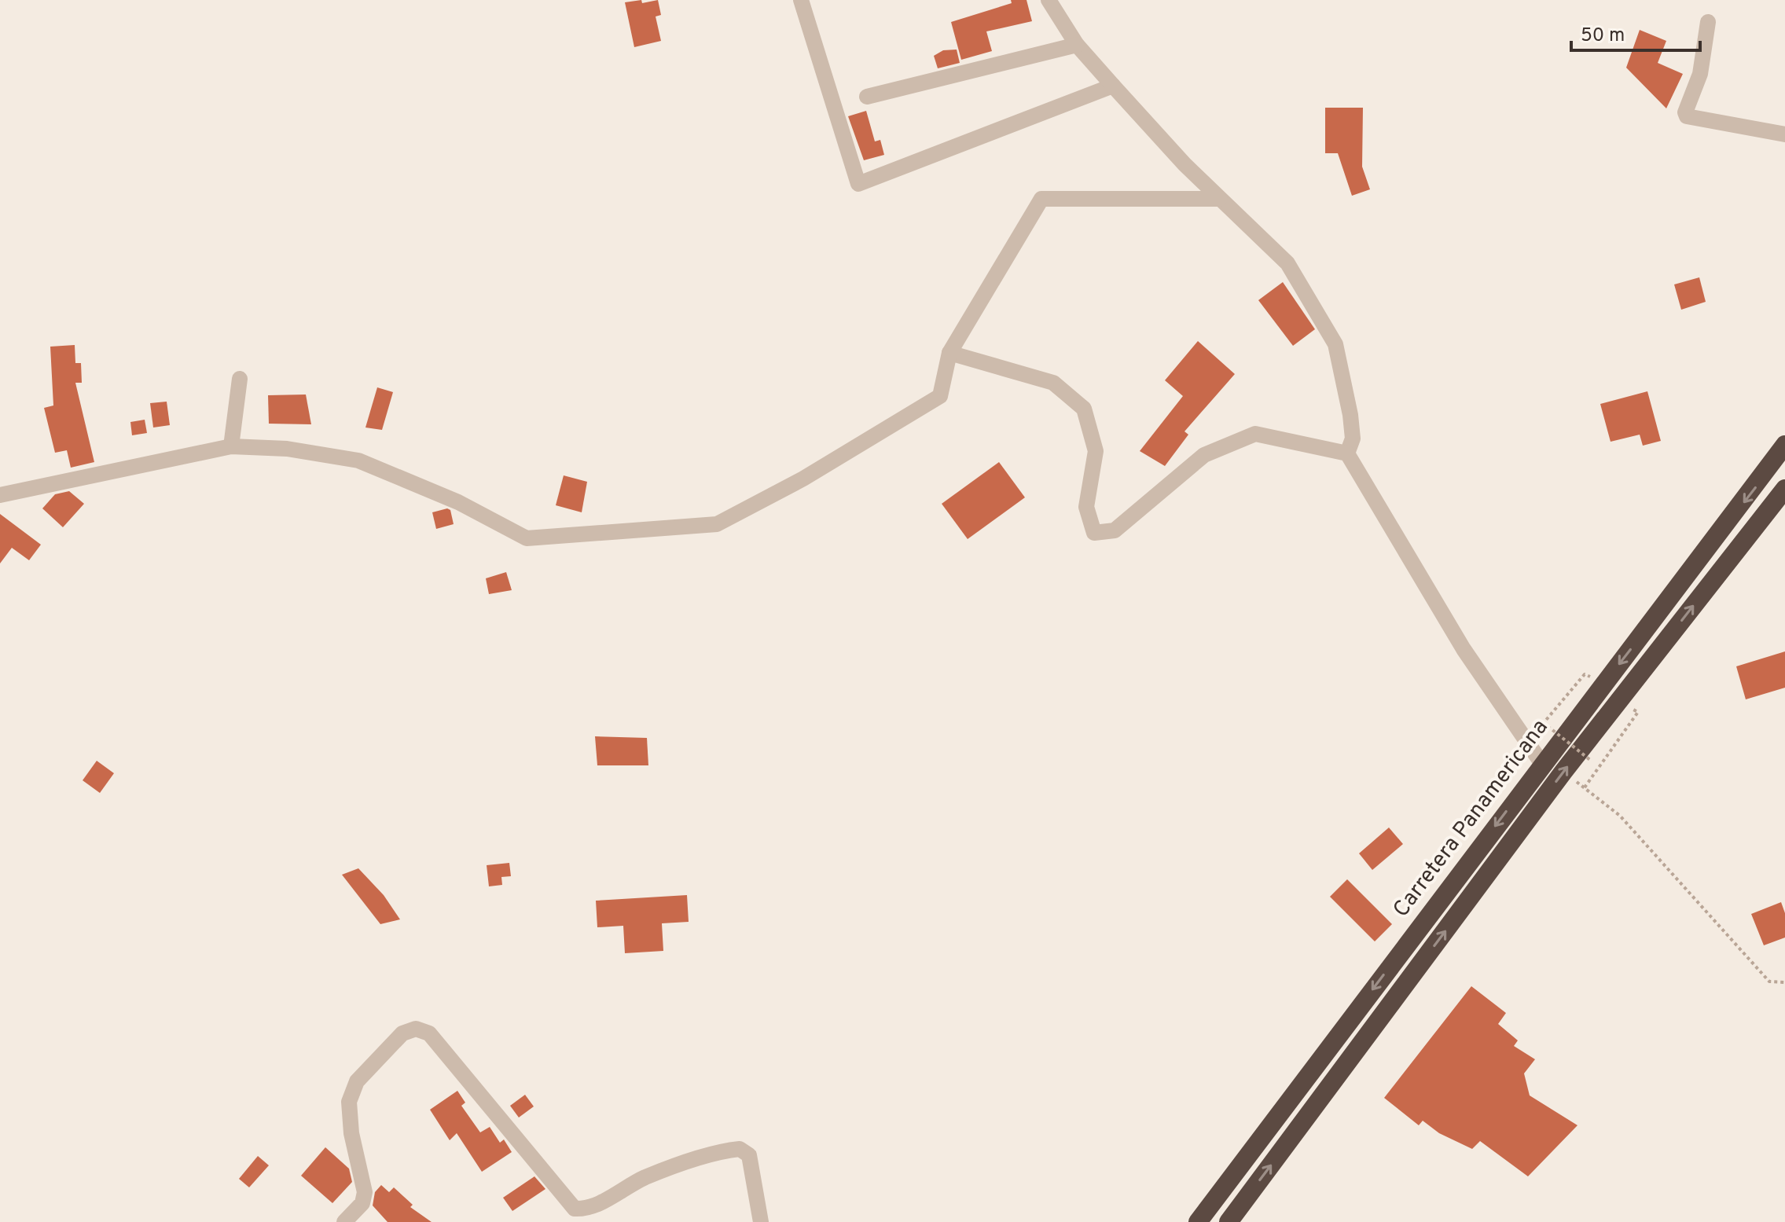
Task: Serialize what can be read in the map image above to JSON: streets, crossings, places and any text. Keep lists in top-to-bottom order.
{
  "streets": {
    "highway": ["Carretera Panamericana"]
  },
  "scale_bar": "50 m"
}
